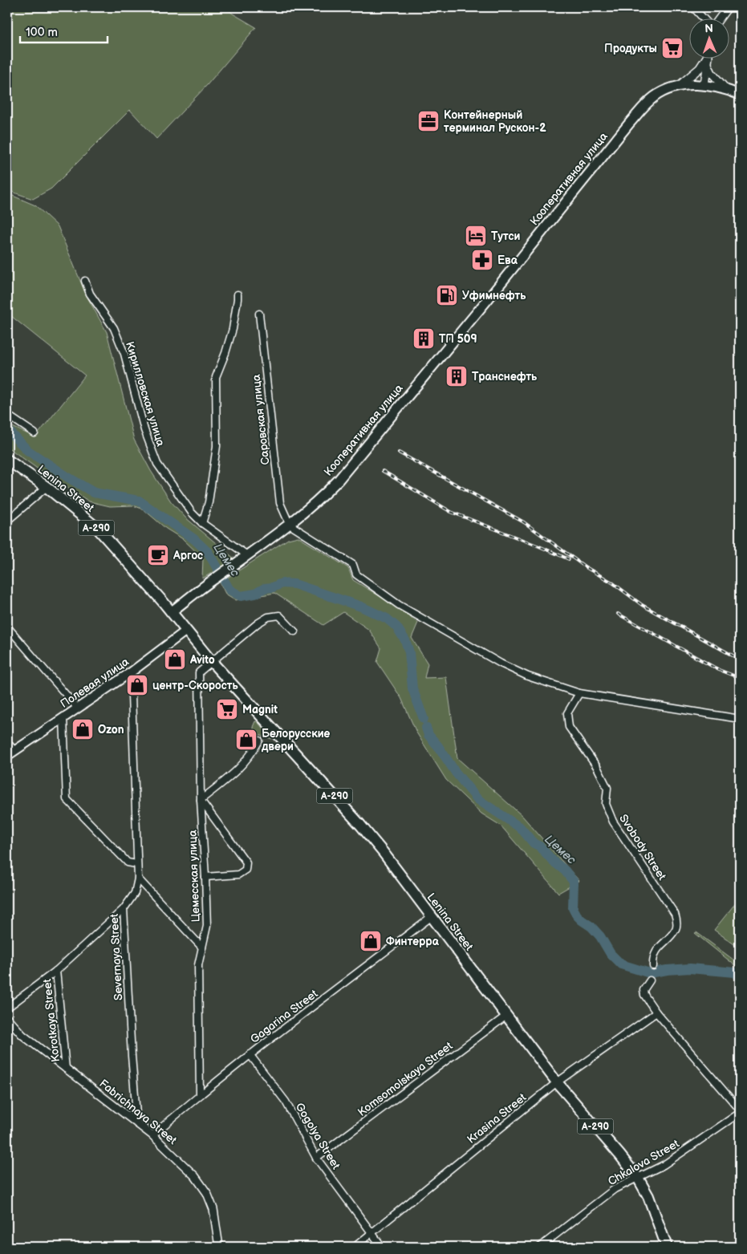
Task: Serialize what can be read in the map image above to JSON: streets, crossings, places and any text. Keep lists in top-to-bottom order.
{
  "streets": {
    "highway": ["Lenina Street", "А-290"],
    "main road": ["Кооперативная улица", "Полевая улица"],
    "street": [
      "Кирилловская улица",
      "Саровская улица",
      "Svobody Street",
      "Цемесская улица",
      "Severnaya Street",
      "Gagarina Street",
      "Korotkaya Street",
      "Komsomolskaya Street",
      "Fabrichnaya Street",
      "Krasina Street",
      "Gogolya Street",
      "Chkalova Street"
    ]
  },
  "crossings": [
    ["Кооперативная улица", "Кирилловская улица"],
    ["Кооперативная улица", "Саровская улица"],
    ["Кооперативная улица", "Lenina Street"],
    ["Lenina Street", "Полевая улица"],
    ["Lenina Street", "Цемесская улица"],
    ["Lenina Street", "Gagarina Street"],
    ["Lenina Street", "Komsomolskaya Street"],
    ["Lenina Street", "Krasina Street"],
    ["Lenina Street", "Chkalova Street"],
    ["Полевая улица", "Severnaya Street"],
    ["Цемесская улица", "Gagarina Street"],
    ["Severnaya Street", "Fabrichnaya Street"],
    ["Gagarina Street", "Fabrichnaya Street"],
    ["Gagarina Street", "Gogolya Street"],
    ["Korotkaya Street", "Fabrichnaya Street"],
    ["Komsomolskaya Street", "Gogolya Street"],
    ["Krasina Street", "Gogolya Street"]
  ],
  "water": ["Цемес"],
  "places": {
    "supermarket": ["Продукты", "Magnit"],
    "office": ["Контейнерный терминал Рускон-2"],
    "hotel": ["Тутси"],
    "pharmacy": ["Ева"],
    "fuel station": ["Уфимнефть"],
    "building": ["ТП 509", "Транснефть"],
    "cafe": ["Аргос"],
    "shop": [
      "Avito",
      "центр-Скорость",
      "Ozon",
      "Белорусские двери",
      "Финтерра"
    ]
  },
  "scale_bar": "100 m",
  "north": "top"
}
